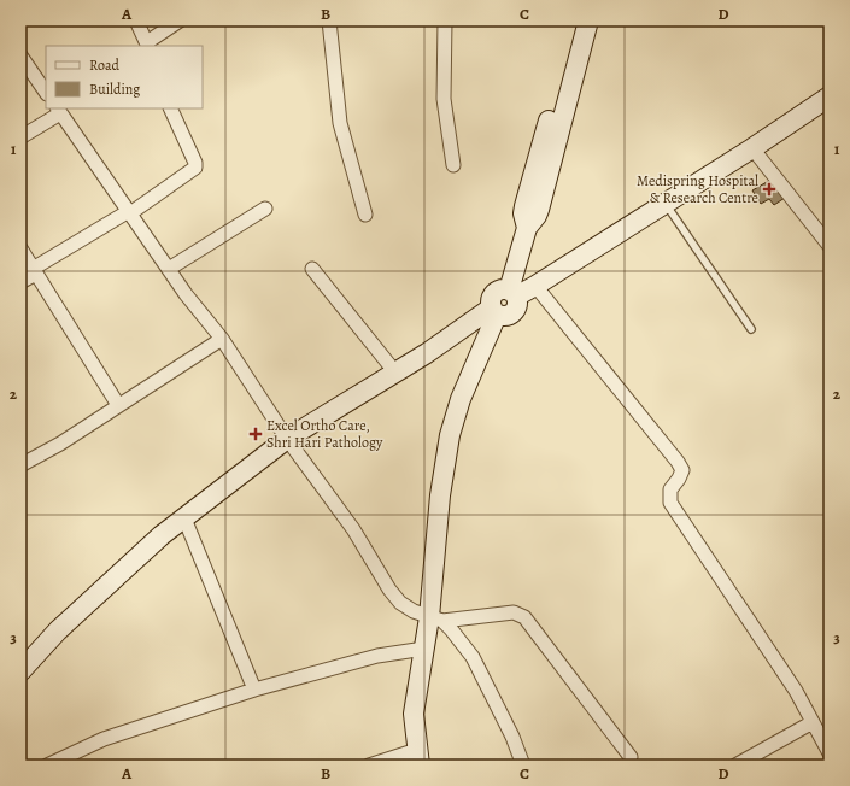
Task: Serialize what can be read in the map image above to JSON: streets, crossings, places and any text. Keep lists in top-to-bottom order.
{
  "places": {
    "health": ["Medispring Hospital & Research Centre", "Excel Ortho Care, Shri Hari Pathology"]
  },
  "legend": ["Road", "Building"],
  "grid": {
    "columns": [
      "A",
      "B",
      "C",
      "D"
    ],
    "rows": ["1", "2", "3"]
  }
}
